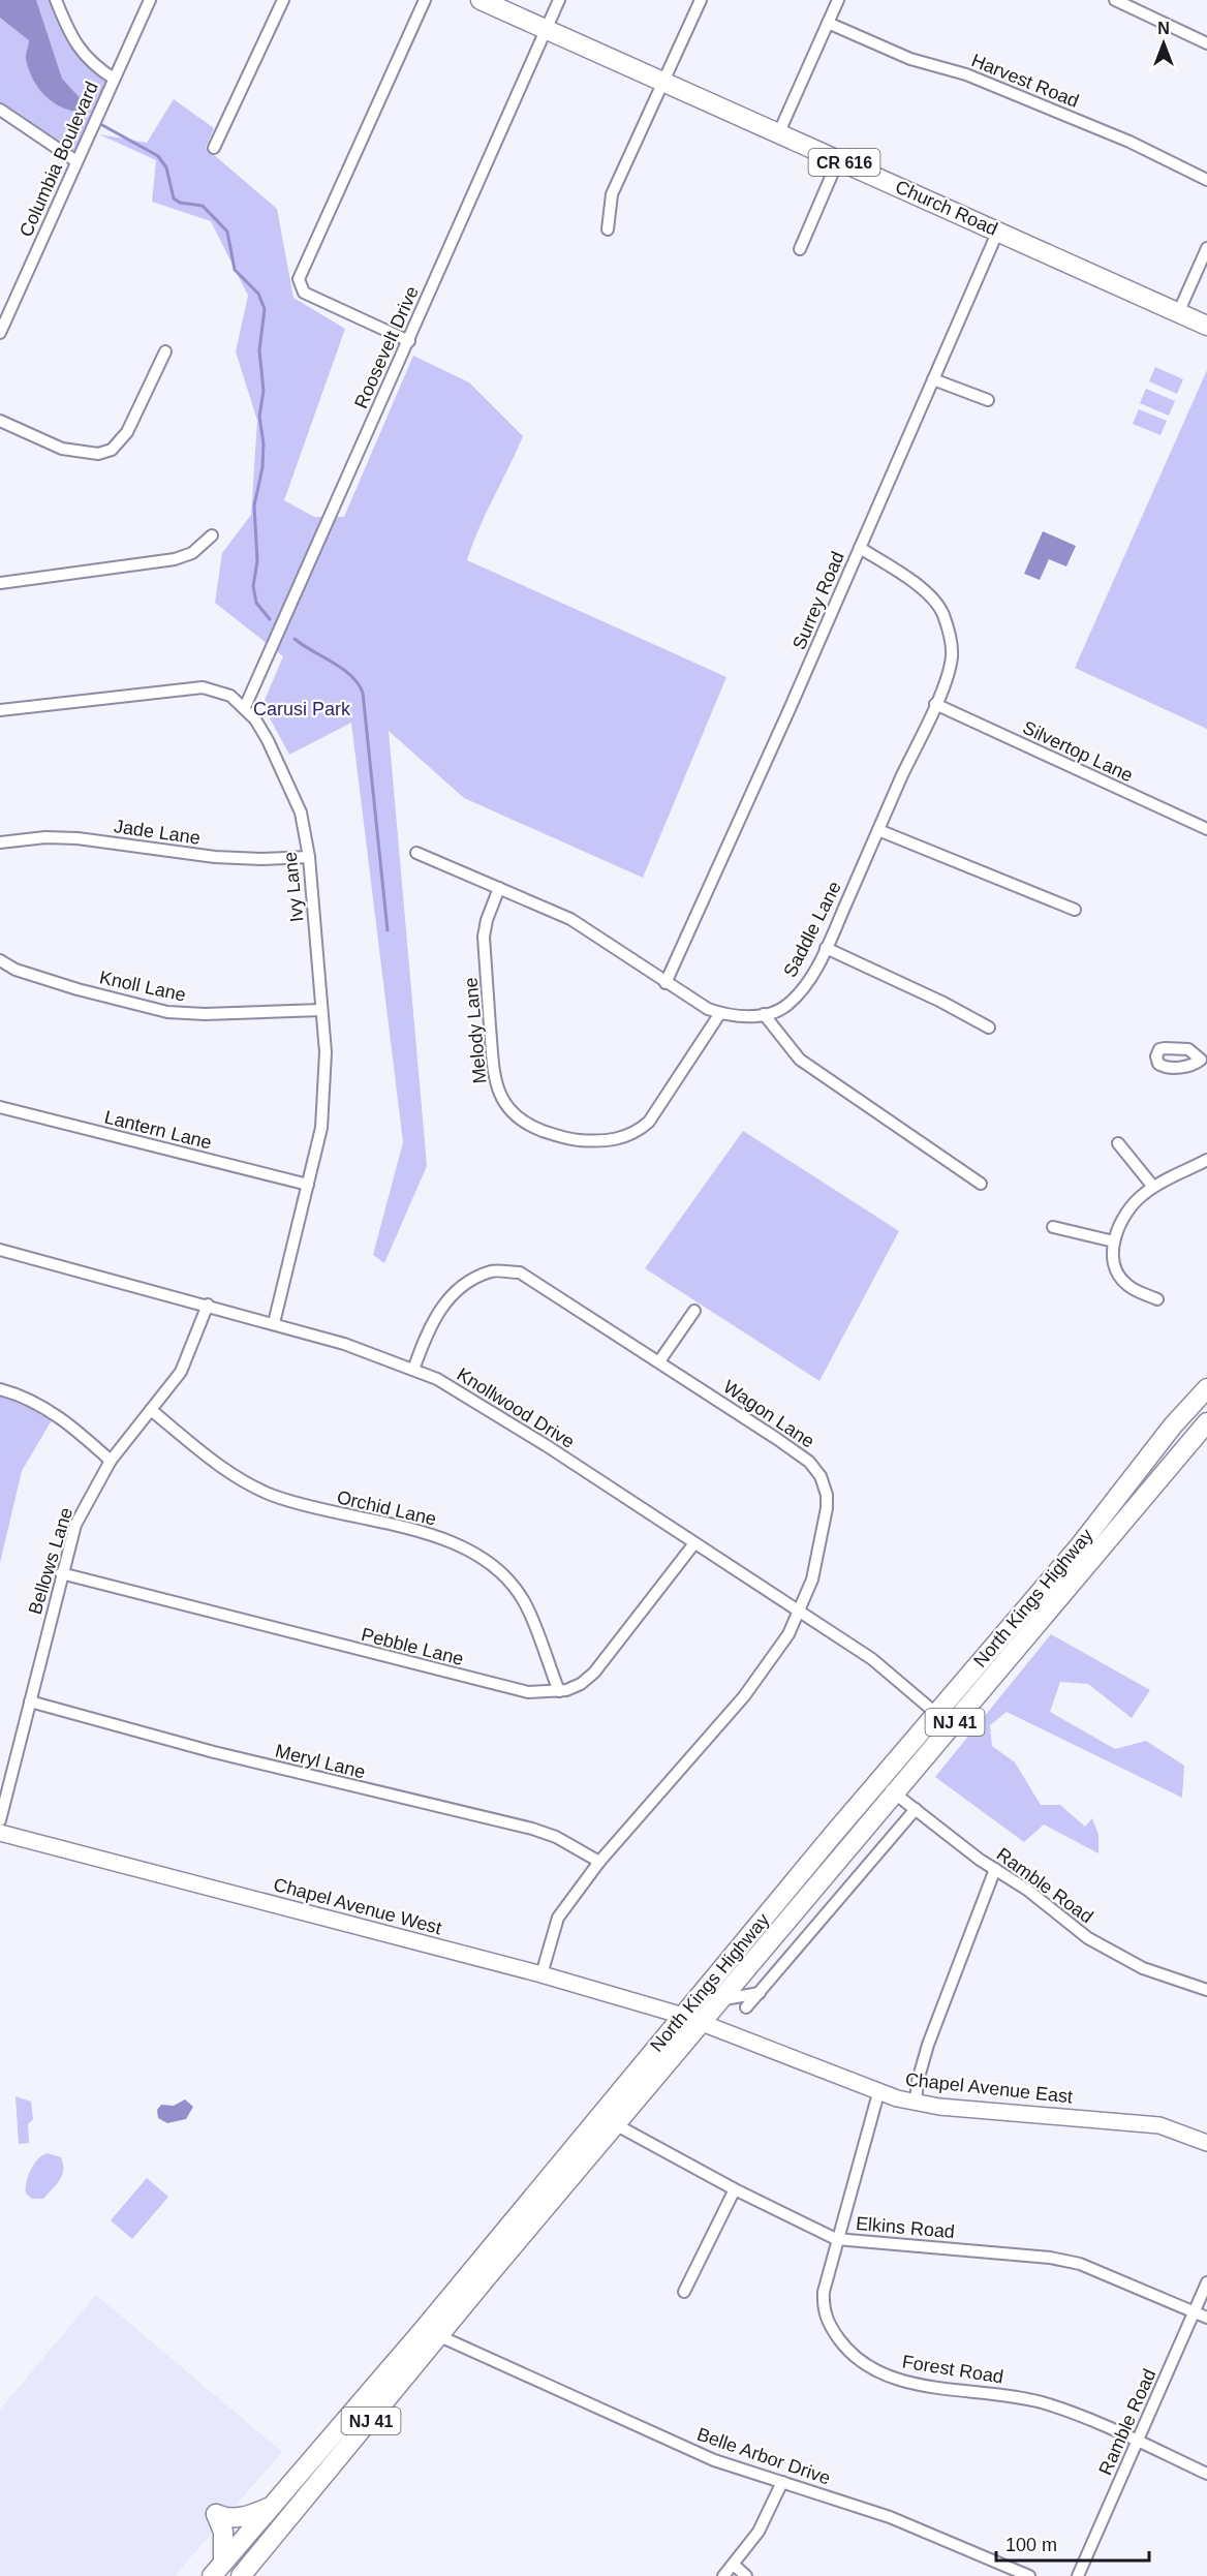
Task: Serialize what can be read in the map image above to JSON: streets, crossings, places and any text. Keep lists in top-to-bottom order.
{
  "streets": {
    "main road": [
      "CR 616",
      "Church Road",
      "North Kings Highway",
      "NJ 41",
      "Chapel Avenue West",
      "Chapel Avenue East"
    ],
    "street": [
      "Harvest Road",
      "Columbia Boulevard",
      "Roosevelt Drive",
      "Surrey Road",
      "Silvertop Lane",
      "Jade Lane",
      "Ivy Lane",
      "Saddle Lane",
      "Knoll Lane",
      "Melody Lane",
      "Lantern Lane",
      "Knollwood Drive",
      "Wagon Lane",
      "Orchid Lane",
      "Bellows Lane",
      "Pebble Lane",
      "Meryl Lane",
      "Ramble Road",
      "Elkins Road",
      "Forest Road",
      "Belle Arbor Drive"
    ]
  },
  "crossings": [
    ["Church Road", "Roosevelt Drive"],
    ["Church Road", "Surrey Road"],
    ["Roosevelt Drive", "Ivy Lane"],
    ["Surrey Road", "Saddle Lane"],
    ["Silvertop Lane", "Saddle Lane"],
    ["Jade Lane", "Ivy Lane"],
    ["Ivy Lane", "Knoll Lane"],
    ["Ivy Lane", "Lantern Lane"],
    ["Ivy Lane", "Knollwood Drive"],
    ["Saddle Lane", "Melody Lane"],
    ["Knollwood Drive", "Wagon Lane"],
    ["Knollwood Drive", "Bellows Lane"],
    ["Knollwood Drive", "North Kings Highway"],
    ["Knollwood Drive", "Pebble Lane"],
    ["Wagon Lane", "Meryl Lane"],
    ["Wagon Lane", "Chapel Avenue West"],
    ["Orchid Lane", "Bellows Lane"],
    ["Orchid Lane", "Pebble Lane"],
    ["Bellows Lane", "Pebble Lane"],
    ["Bellows Lane", "Meryl Lane"],
    ["North Kings Highway", "Ramble Road"],
    ["North Kings Highway", "Chapel Avenue West"],
    ["North Kings Highway", "Chapel Avenue East"],
    ["North Kings Highway", "Elkins Road"],
    ["North Kings Highway", "Belle Arbor Drive"],
    ["Ramble Road", "Elkins Road"],
    ["Ramble Road", "Forest Road"],
    ["Chapel Avenue West", "Chapel Avenue East"],
    ["Chapel Avenue East", "Forest Road"],
    ["Elkins Road", "Forest Road"]
  ],
  "parks": ["Carusi Park"],
  "scale_bar": "100 m",
  "north": "top"
}
